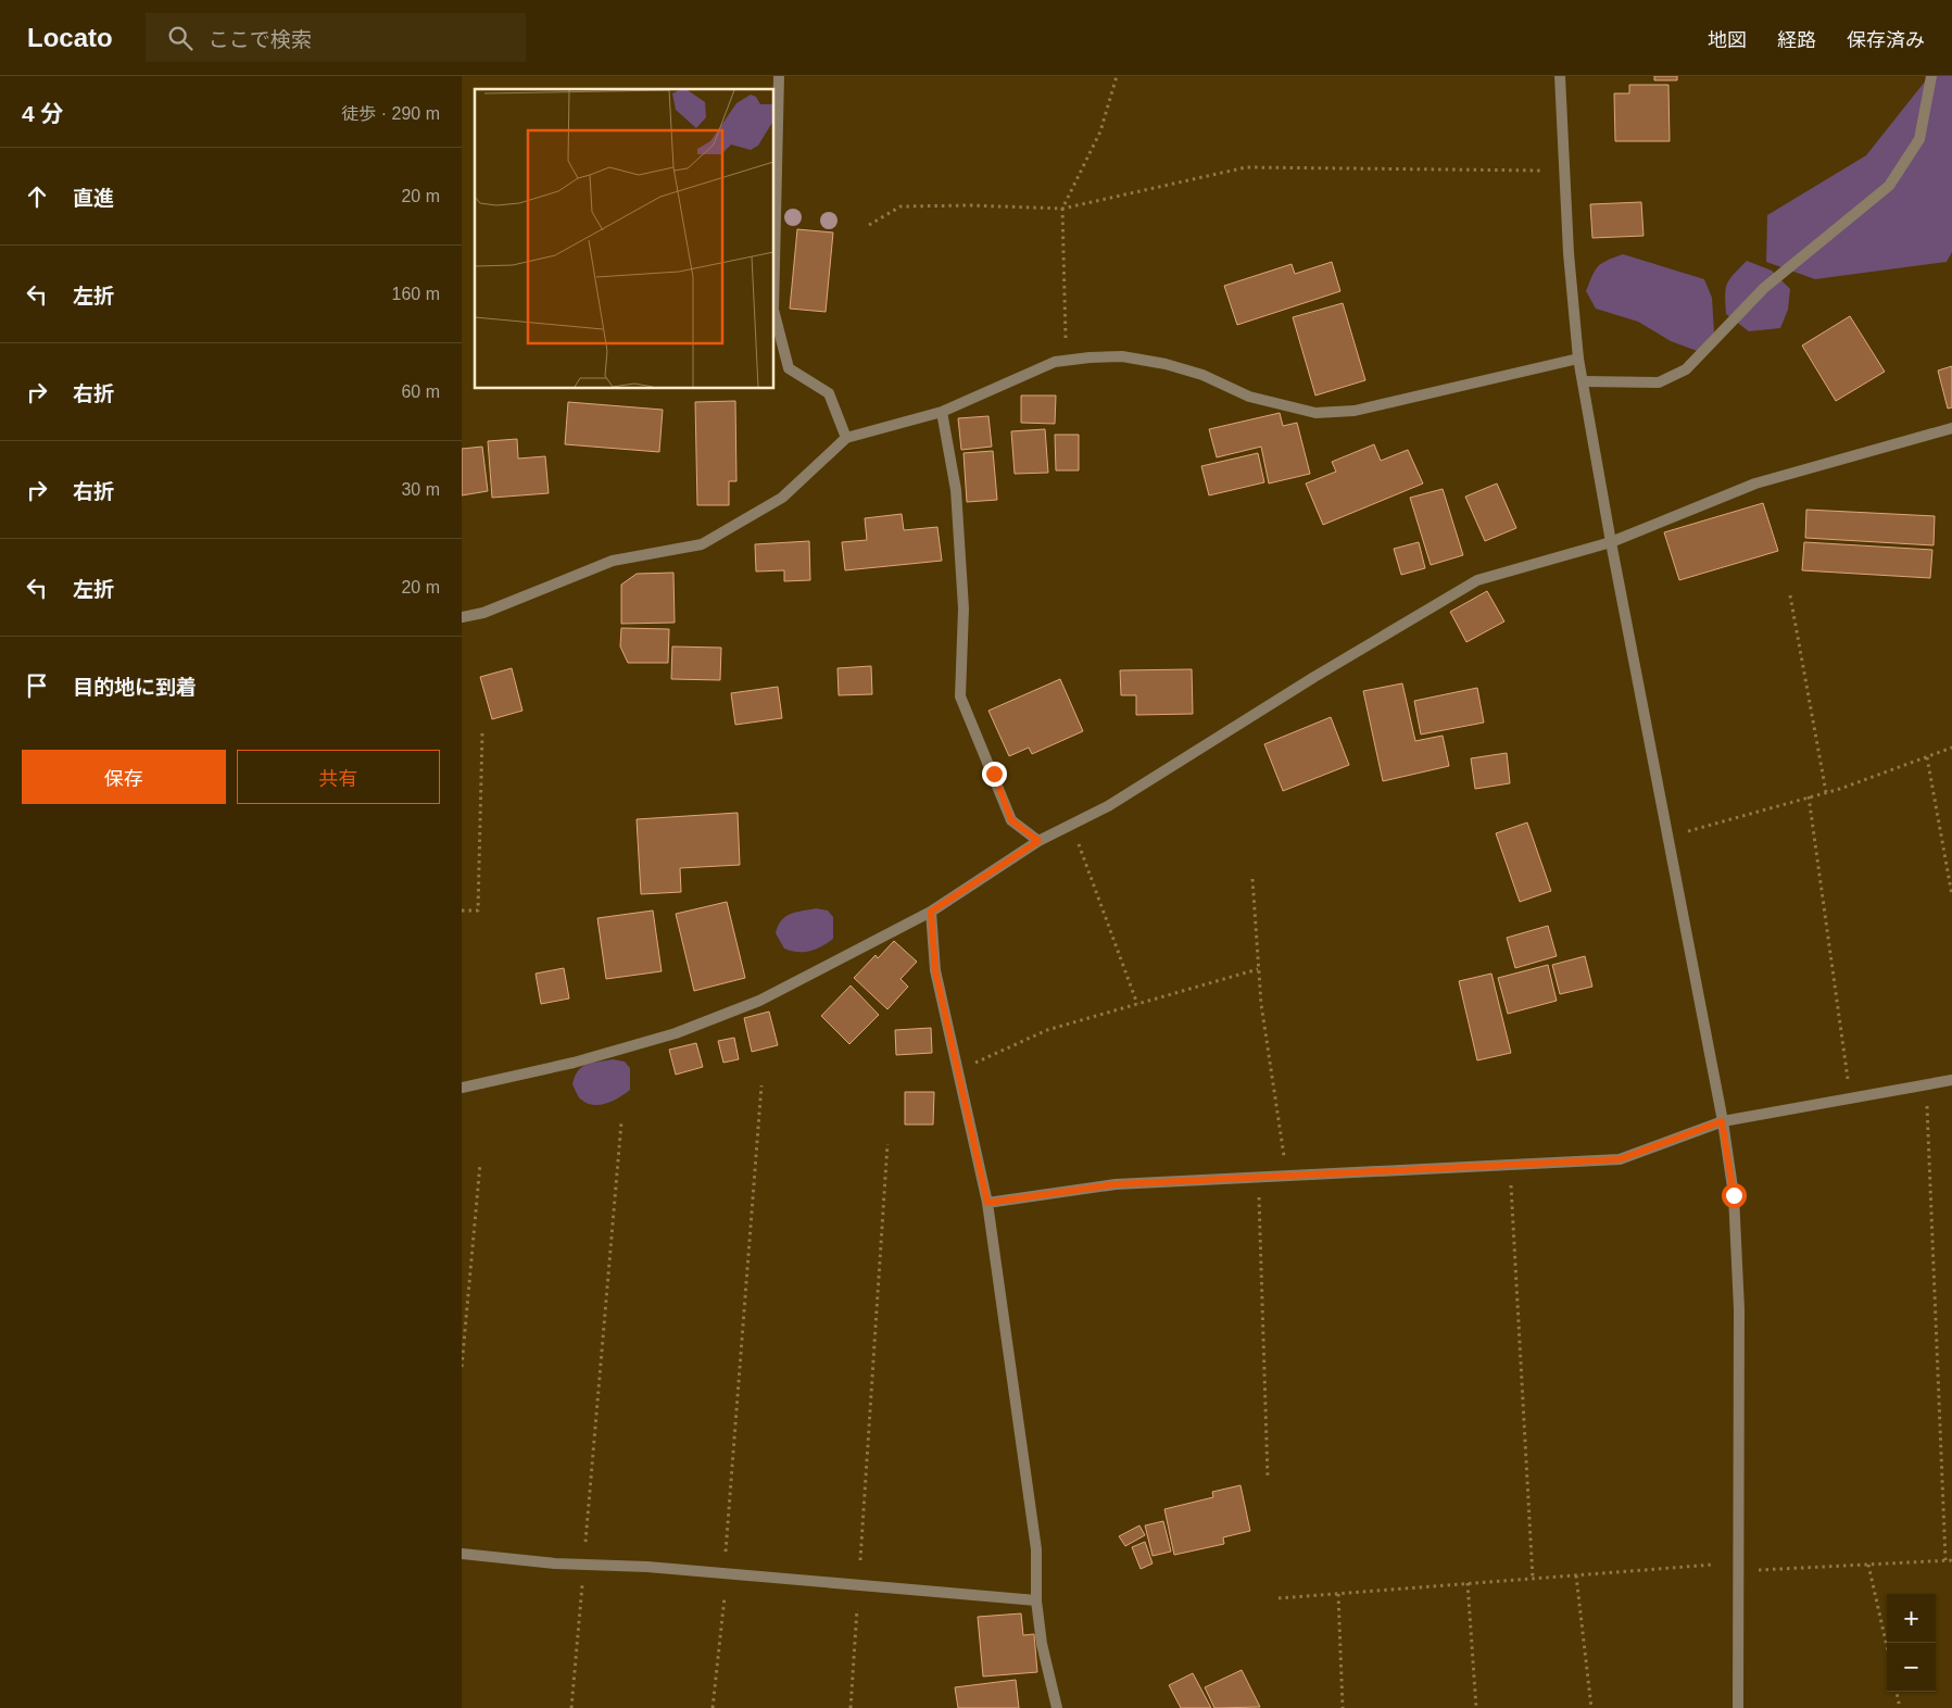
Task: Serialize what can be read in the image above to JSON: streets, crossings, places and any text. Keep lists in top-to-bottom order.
{
  "page": {
    "header": "Locato",
    "search": "ここで検索",
    "nav": ["地図", "経路", "保存済み"],
    "heading": ["4 分", "徒歩 · 290 m"],
    "list": [
      ["直進", "20 m"],
      ["左折", "160 m"],
      ["右折", "60 m"],
      ["右折", "30 m"],
      ["左折", "20 m"],
      "目的地に到着"
    ],
    "buttons": ["保存", "共有"],
    "map_buttons": ["+", "−"]
  }
}
